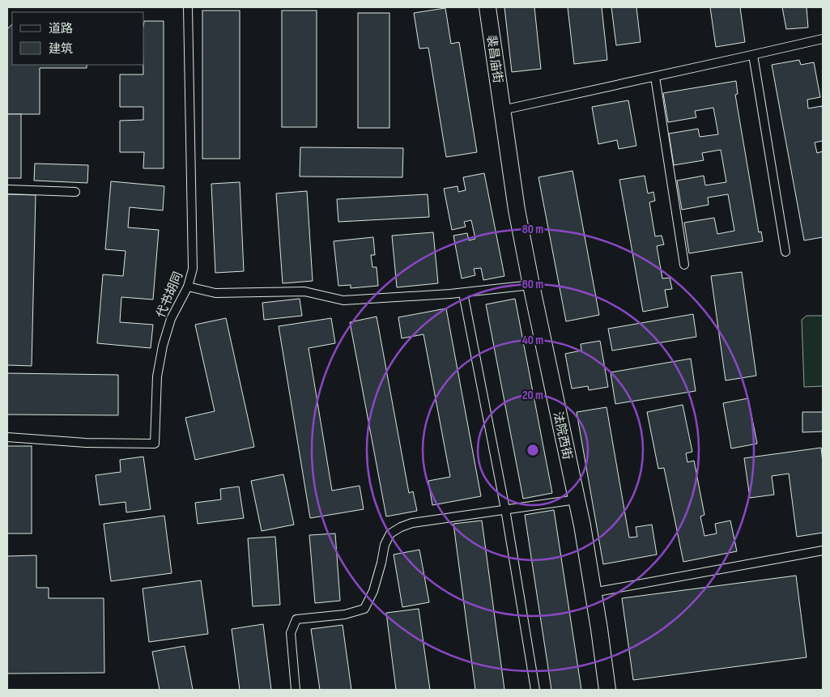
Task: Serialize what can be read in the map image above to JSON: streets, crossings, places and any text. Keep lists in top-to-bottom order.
{
  "streets": {
    "street": ["裴昌庙街", "法院西街"],
    "lane": ["代书胡同"]
  },
  "crossings": [
    ["裴昌庙街", "法院西街"]
  ],
  "legend": ["道路", "建筑"],
  "rings": [
    "80 m",
    "60 m",
    "40 m",
    "20 m"
  ]
}
